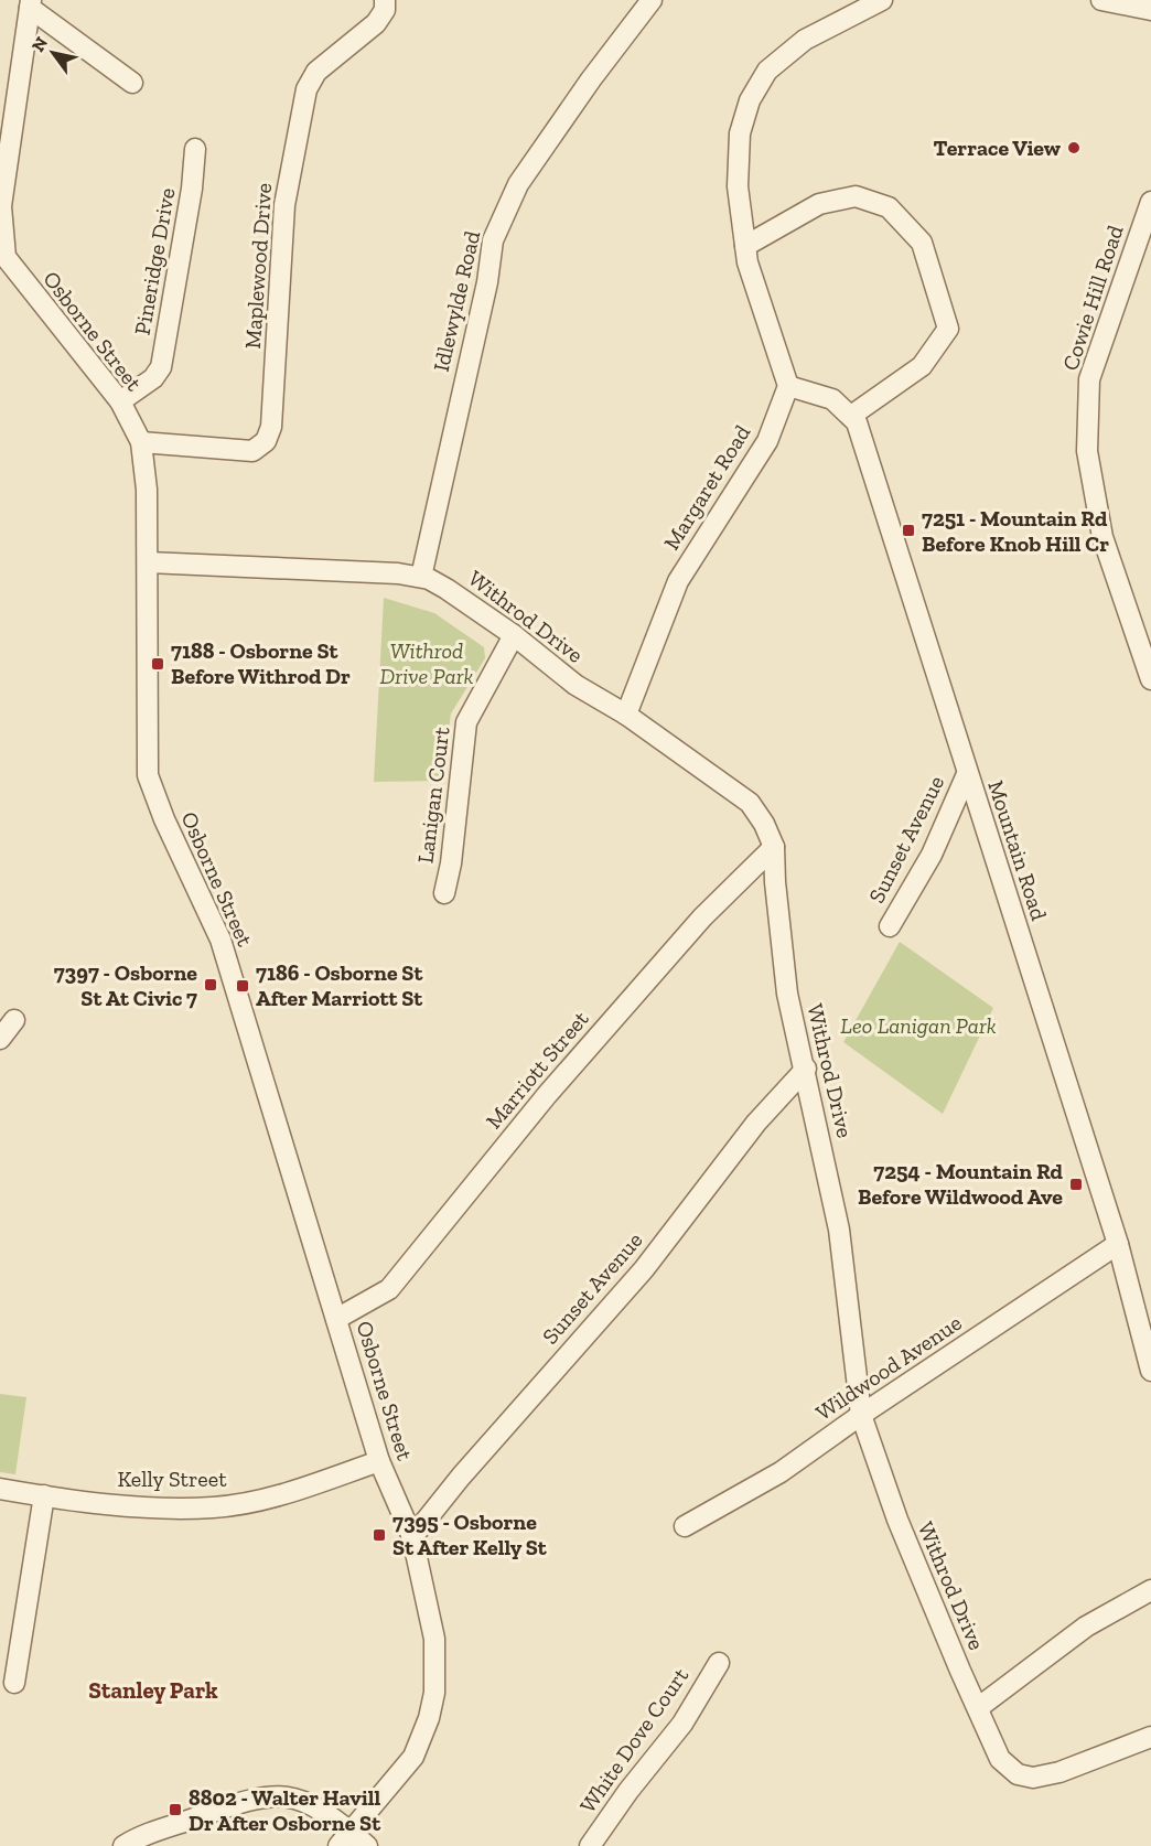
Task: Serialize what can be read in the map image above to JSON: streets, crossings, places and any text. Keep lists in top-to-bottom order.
{
  "streets": {
    "street": [
      "Pineridge Drive",
      "Maplewood Drive",
      "Cowie Hill Road",
      "Idlewylde Road",
      "Osborne Street",
      "Margaret Road",
      "Withrod Drive",
      "Lanigan Court",
      "Sunset Avenue",
      "Mountain Road",
      "Marriott Street",
      "Wildwood Avenue",
      "Kelly Street",
      "White Dove Court"
    ]
  },
  "crossings": [
    ["Pineridge Drive", "Osborne Street"],
    ["Maplewood Drive", "Osborne Street"],
    ["Idlewylde Road", "Withrod Drive"],
    ["Osborne Street", "Withrod Drive"],
    ["Osborne Street", "Sunset Avenue"],
    ["Osborne Street", "Marriott Street"],
    ["Osborne Street", "Kelly Street"],
    ["Margaret Road", "Withrod Drive"],
    ["Margaret Road", "Mountain Road"],
    ["Withrod Drive", "Lanigan Court"],
    ["Withrod Drive", "Sunset Avenue"],
    ["Withrod Drive", "Marriott Street"],
    ["Withrod Drive", "Wildwood Avenue"],
    ["Sunset Avenue", "Mountain Road"],
    ["Mountain Road", "Wildwood Avenue"]
  ],
  "districts": ["Stanley Park"],
  "parks": ["Withrod Drive Park", "Leo Lanigan Park"],
  "places": {
    "other": ["Terrace View"],
    "transit": [
      "7251 - Mountain Rd Before Knob Hill Cr",
      "7188 - Osborne St Before Withrod Dr",
      "7397 - Osborne St At Civic 7",
      "7186 - Osborne St After Marriott St",
      "7254 - Mountain Rd Before Wildwood Ave",
      "7395 - Osborne St After Kelly St",
      "8802 - Walter Havill Dr After Osborne St"
    ]
  },
  "north": "top left"
}
